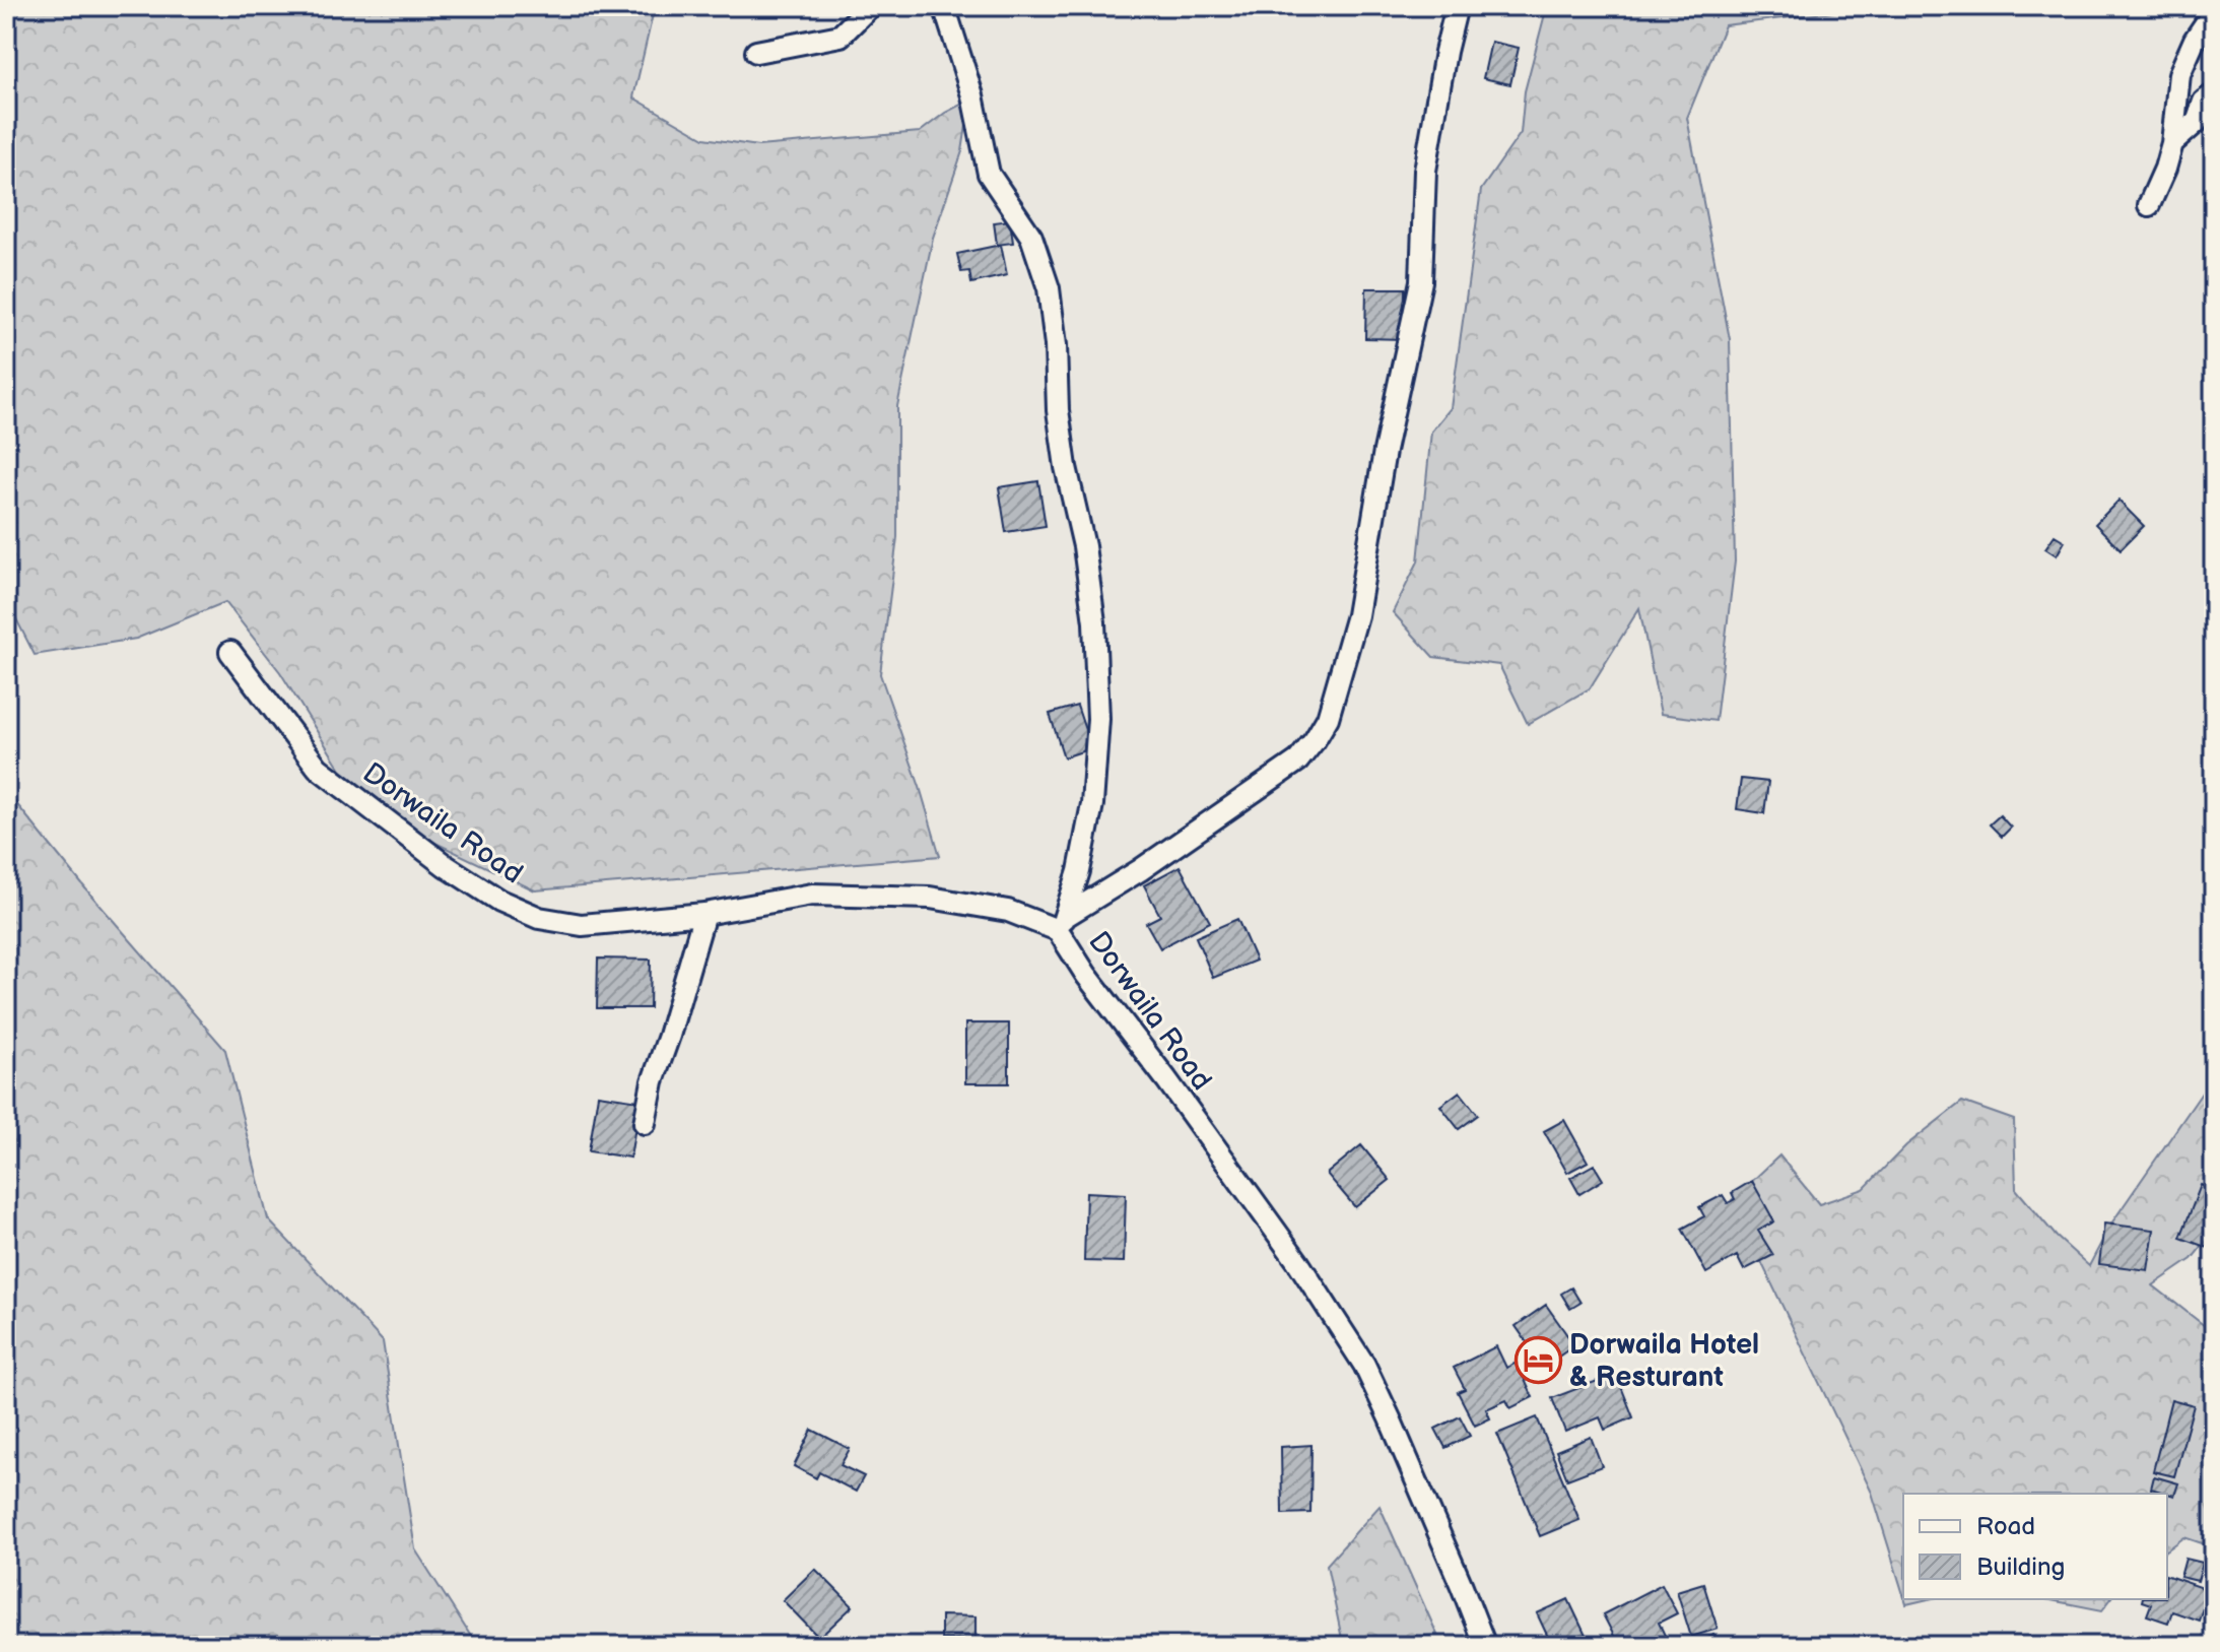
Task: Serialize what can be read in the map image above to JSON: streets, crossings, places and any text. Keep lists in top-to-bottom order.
{
  "streets": {
    "street": ["Dorwaila Road"]
  },
  "places": {
    "hotel": ["Dorwaila Hotel & Resturant"]
  },
  "legend": ["Road", "Building"]
}
